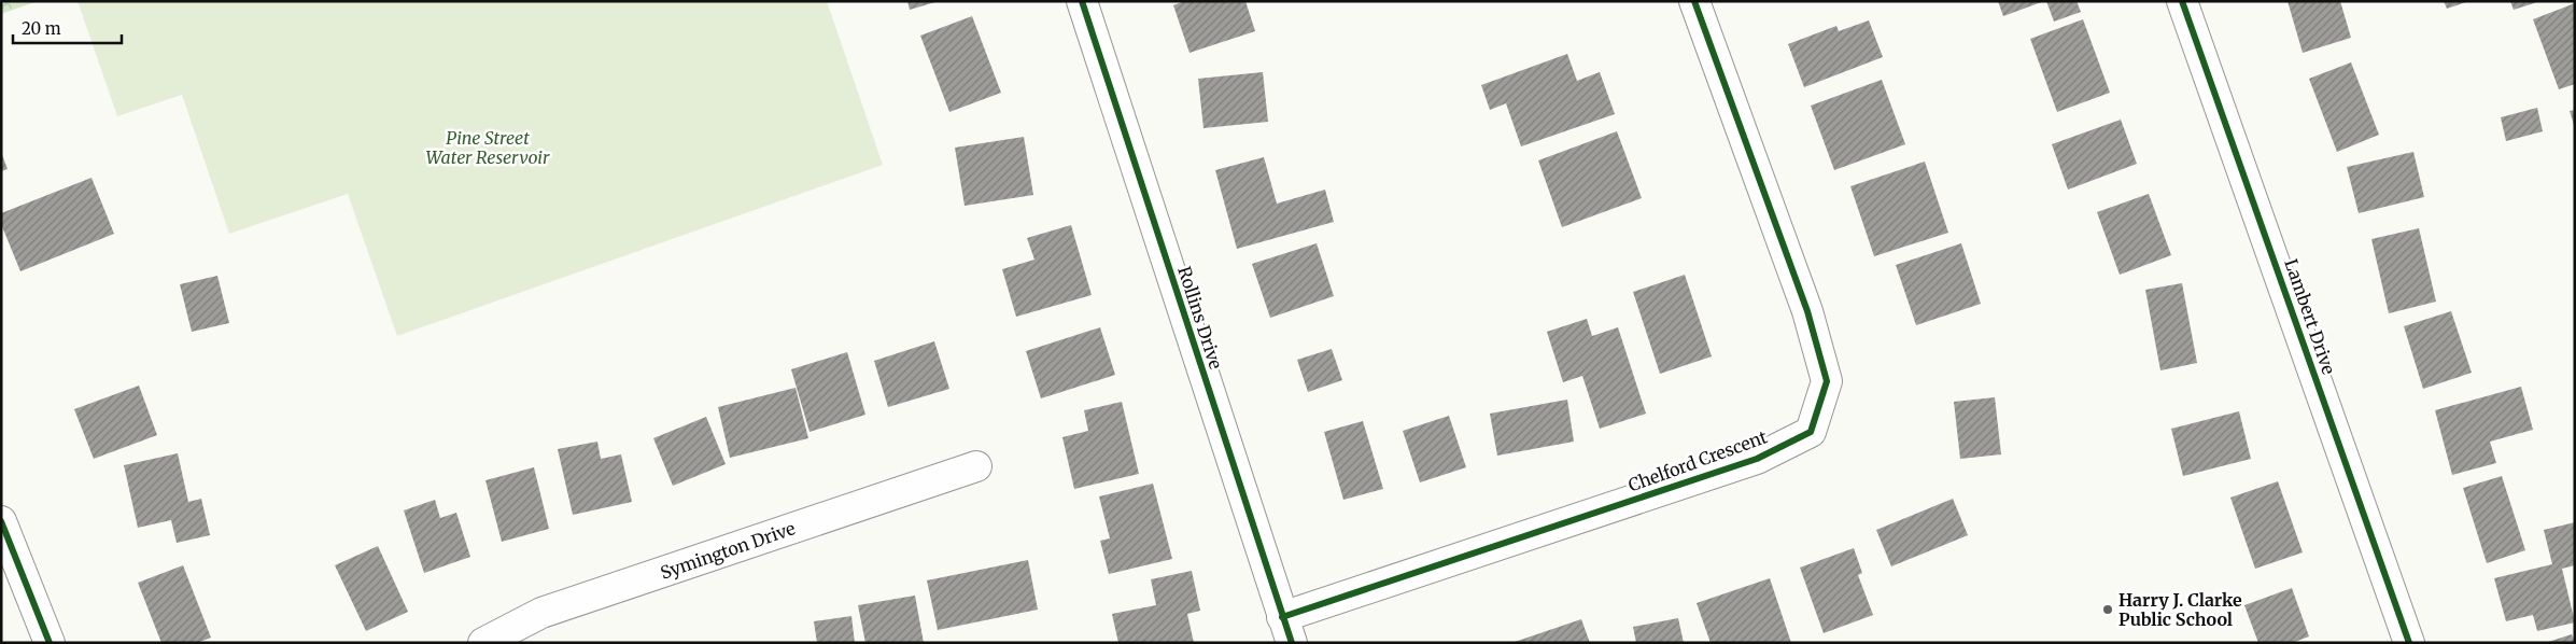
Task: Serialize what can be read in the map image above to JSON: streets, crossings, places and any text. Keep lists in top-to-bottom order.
{
  "streets": {
    "street": [
      "Lambert Drive",
      "Rollins Drive",
      "Chelford Crescent",
      "Symington Drive"
    ]
  },
  "crossings": [
    ["Rollins Drive", "Chelford Crescent"]
  ],
  "parks": ["Pine Street Water Reservoir"],
  "places": ["Harry J. Clarke Public School"],
  "scale_bar": "20 m"
}
